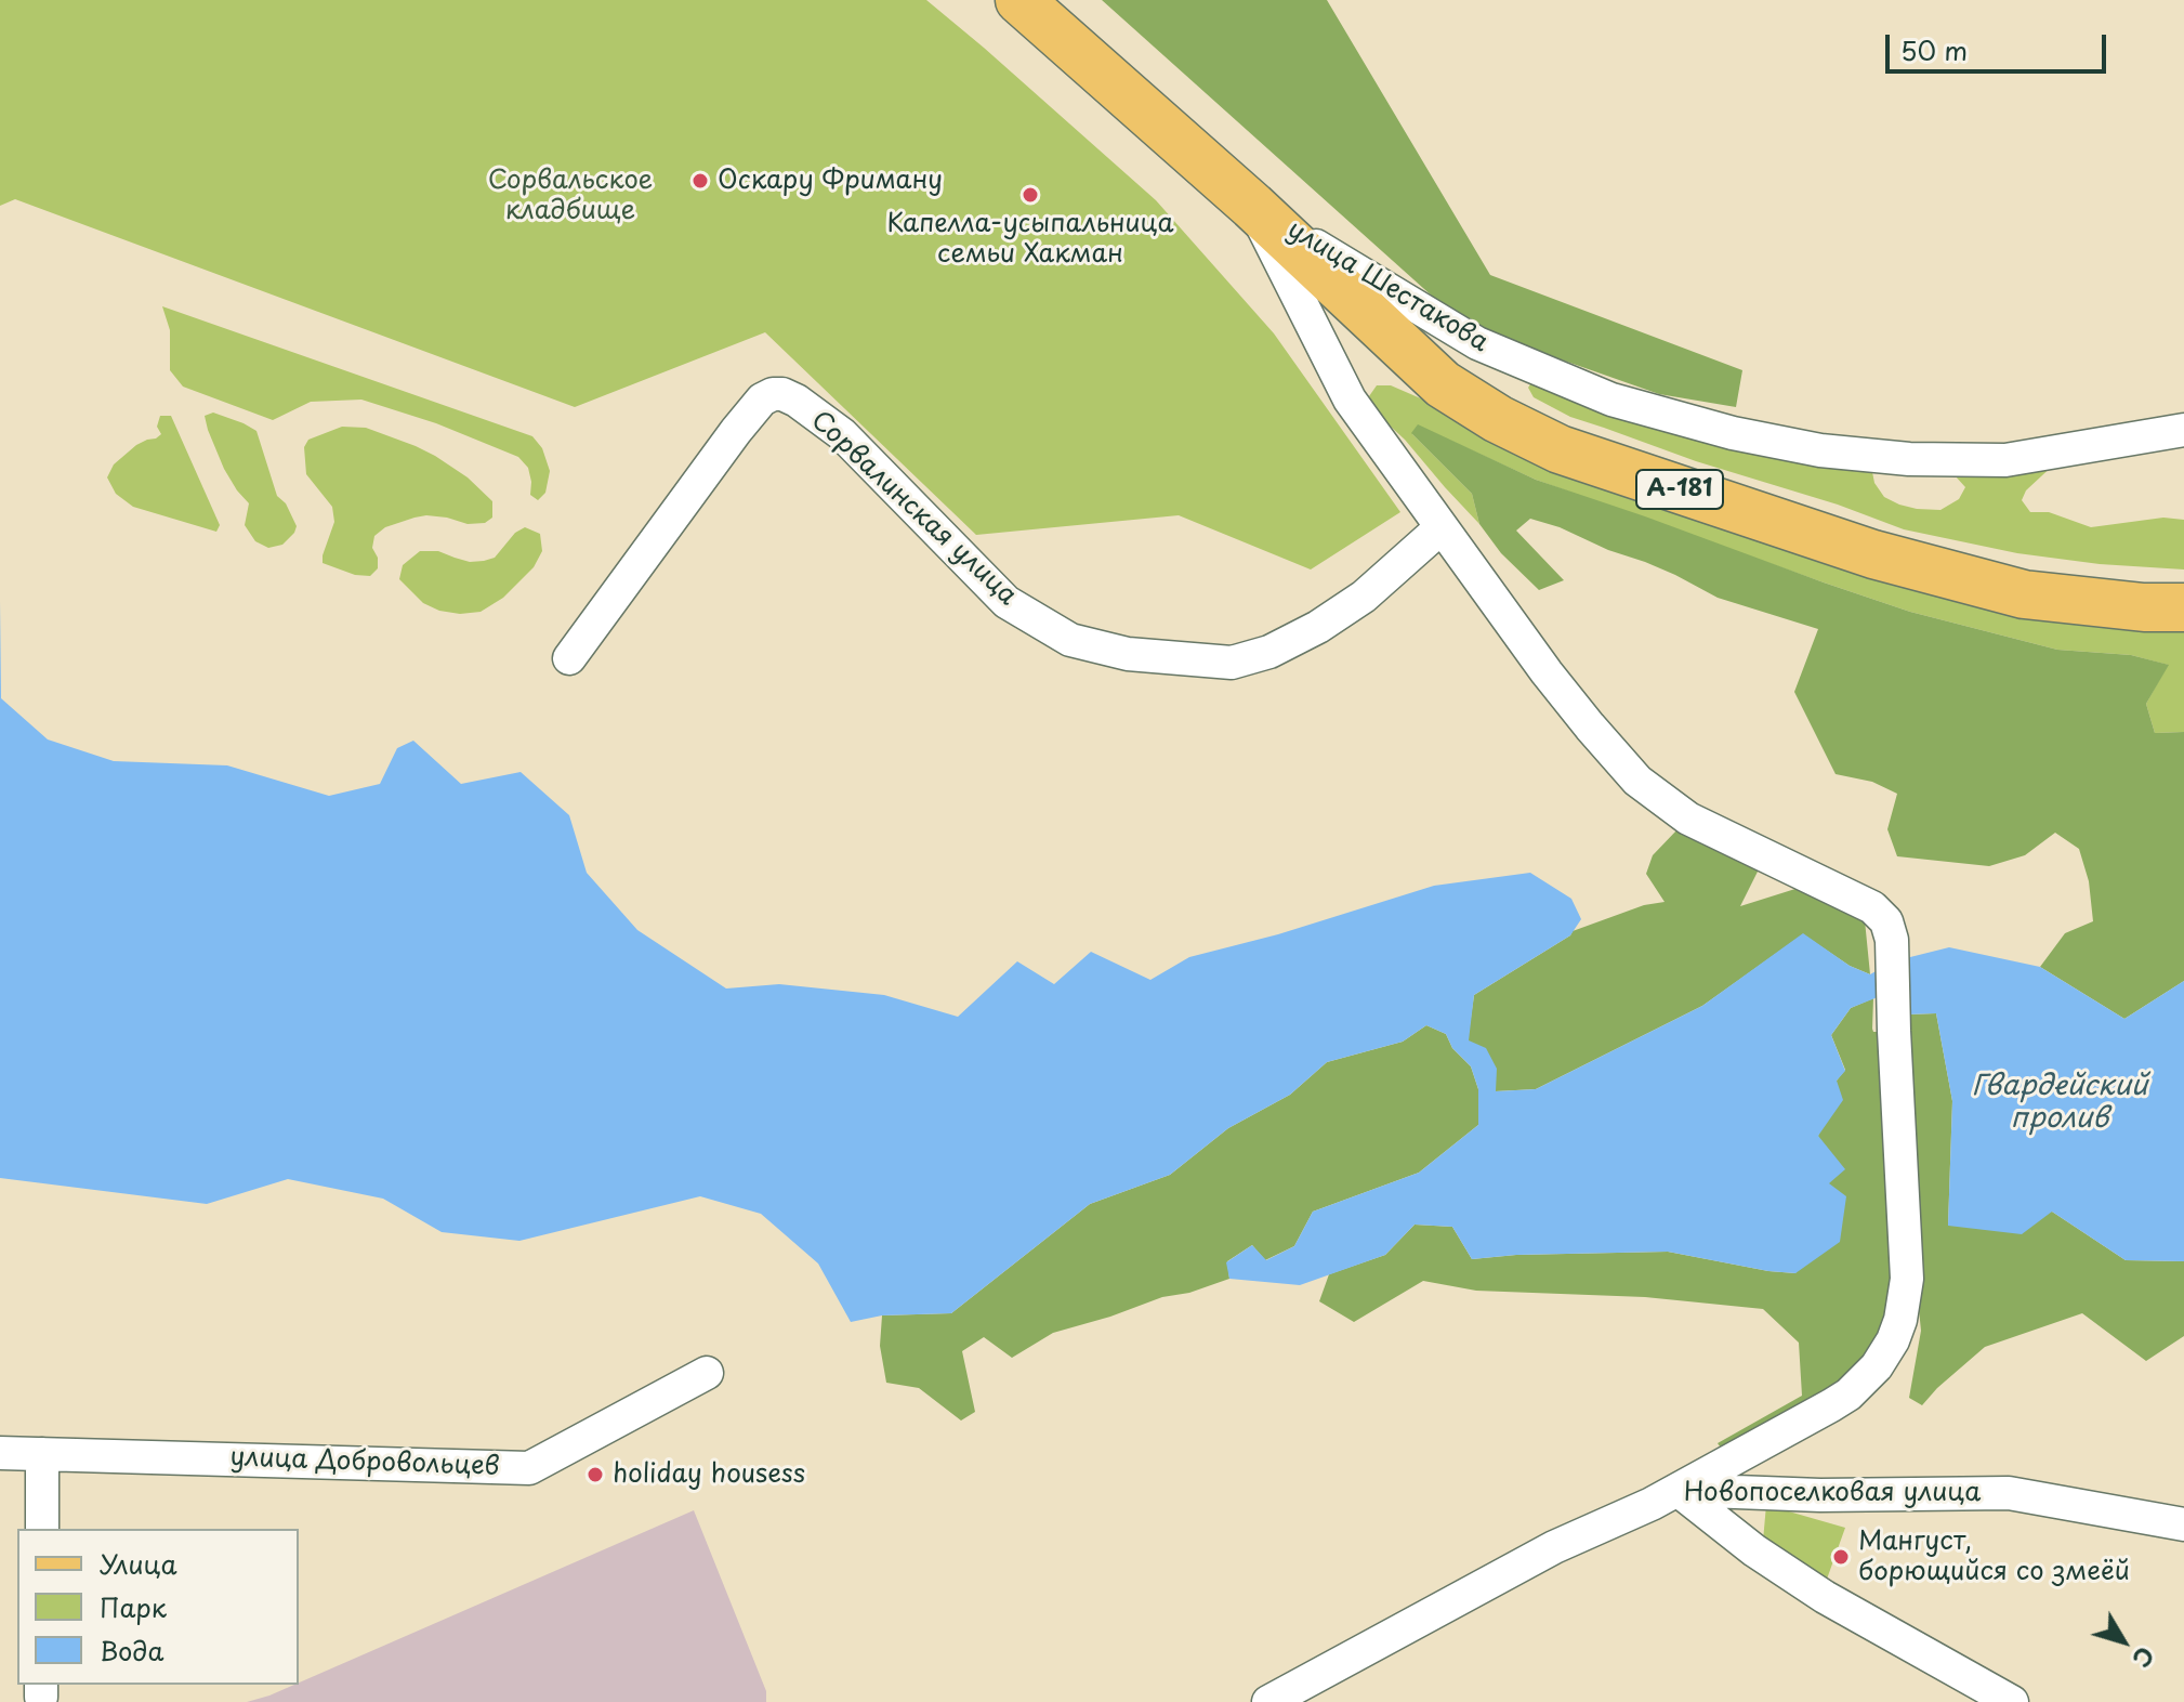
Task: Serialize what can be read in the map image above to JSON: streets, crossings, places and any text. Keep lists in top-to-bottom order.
{
  "streets": {
    "main road": ["улица Шестакова", "А-181"],
    "street": ["Сорвалинская улица", "улица Добровольцев", "Новопоселковая улица"]
  },
  "crossings": [
    ["улица Шестакова", "А-181"]
  ],
  "water": ["Гвардейский пролив"],
  "parks": ["Сорвальское кладбище"],
  "places": [
    "Оскару Фриману",
    "Капелла-усыпальница семьи Хакман",
    "holiday housess",
    "Мангуст, борющийся со змеёй"
  ],
  "legend": ["Улица", "Парк", "Вода"],
  "scale_bar": "50 m",
  "north": "bottom right"
}
